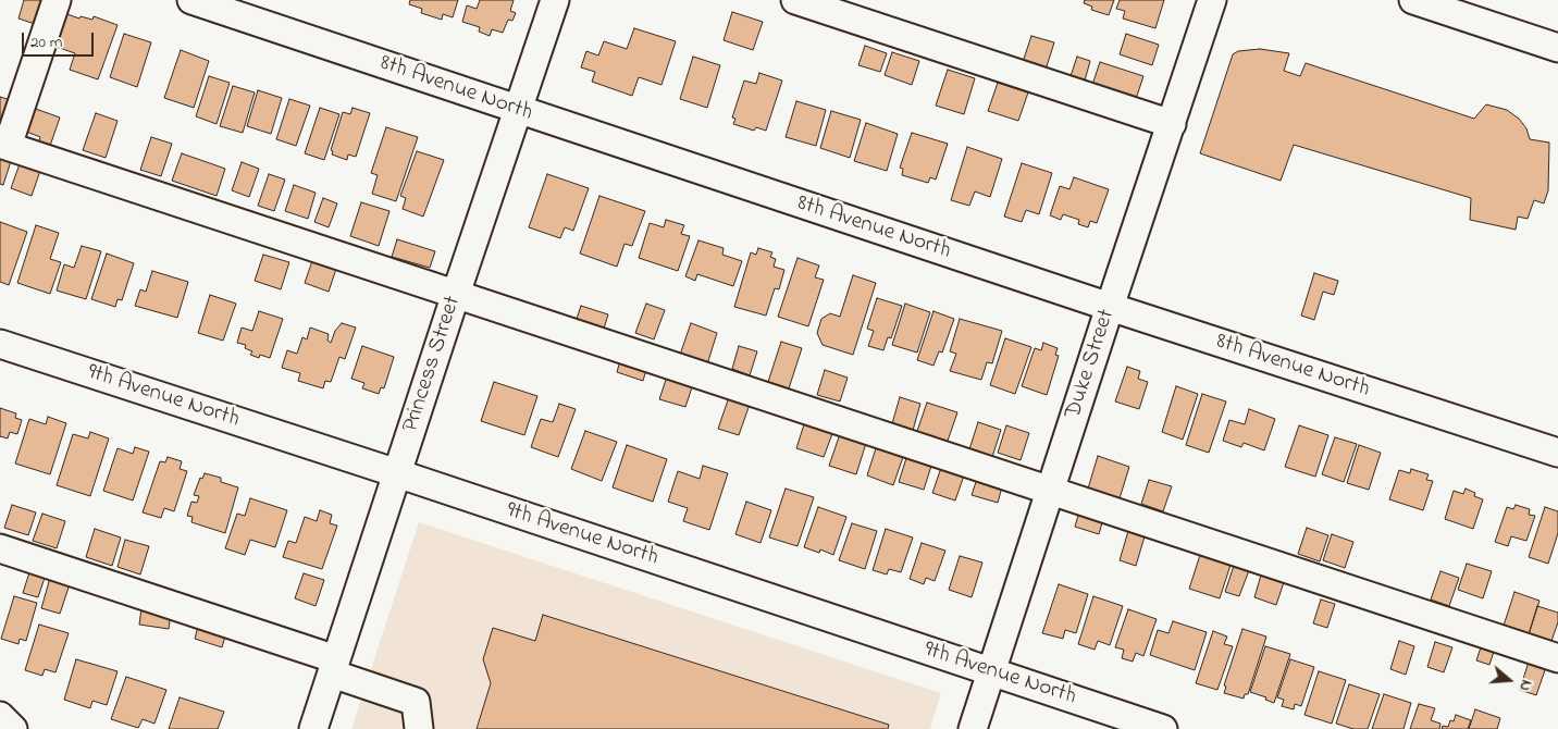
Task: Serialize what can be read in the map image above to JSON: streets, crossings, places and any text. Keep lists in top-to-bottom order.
{
  "streets": {
    "street": [
      "8th Avenue North",
      "Princess Street",
      "Duke Street",
      "9th Avenue North"
    ]
  },
  "crossings": [
    ["8th Avenue North", "Princess Street"],
    ["8th Avenue North", "Duke Street"],
    ["Princess Street", "9th Avenue North"],
    ["Duke Street", "9th Avenue North"]
  ],
  "scale_bar": "20 m",
  "north": "right"
}
